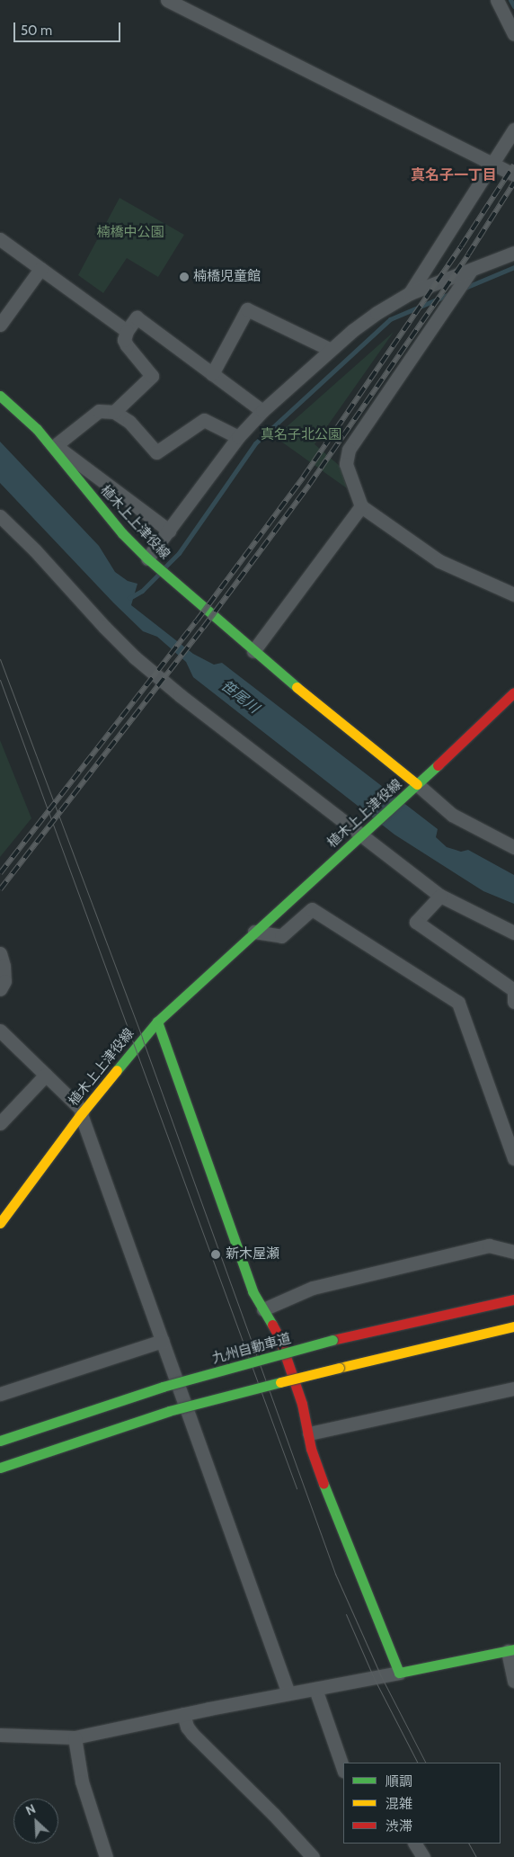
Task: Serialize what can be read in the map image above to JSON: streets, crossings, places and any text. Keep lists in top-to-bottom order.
{
  "streets": {
    "main road": ["植木上上津役線", "九州自動車道"]
  },
  "districts": ["真名子一丁目"],
  "water": ["笹尾川"],
  "parks": ["楠橋中公園", "真名子北公園"],
  "places": ["楠橋児童館", "新木屋瀬"],
  "legend": ["順調", "混雑", "渋滞"],
  "scale_bar": "50 m",
  "north": "top left"
}
